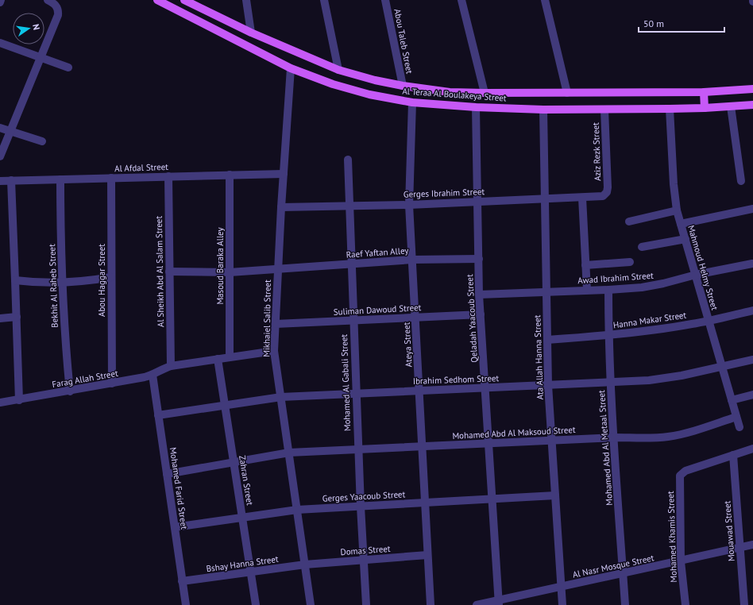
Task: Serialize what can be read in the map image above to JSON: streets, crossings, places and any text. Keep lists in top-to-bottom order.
{
  "streets": {
    "main road": ["Al Teraa Al Boulakeya Street"],
    "street": [
      "Abou Taleb Street",
      "Aziz Rezk Street",
      "Al Afdal Street",
      "Gerges Ibrahim Street",
      "Raef Yaftan Alley",
      "Masoud Baraka Alley",
      "Mahmoud Helmy Street",
      "Al Sheikh Abd Al Salam Street",
      "Awad Ibrahim Street",
      "Abou Haggar Street",
      "Bekhit Al Raheb Street",
      "Suliman Dawoud Street",
      "Mikhaiel Salib Street",
      "Qeladah Yaacoub Street",
      "Hanna Makar Street",
      "Ateya Street",
      "Ata Allah Hanna Street",
      "Farag Allah Street",
      "Ibrahim Sedhom Street",
      "Mohamed Al Gabali Street",
      "Mohamed Abd Al Maksoud Street",
      "Mohamed Abd Al Metaal Street",
      "Zahran Street",
      "Mohamed Farid Street",
      "Gerges Yaacoub Street",
      "Mouawad Street",
      "Mohamed Khamis Street",
      "Domas Street",
      "Bshay Hanna Street",
      "Al Nasr Mosque Street"
    ]
  },
  "crossings": [
    ["Abou Taleb Street", "Al Teraa Al Boulakeya Street"],
    ["Al Teraa Al Boulakeya Street", "Aziz Rezk Street"],
    ["Al Teraa Al Boulakeya Street", "Mahmoud Helmy Street"],
    ["Al Teraa Al Boulakeya Street", "Mikhaiel Salib Street"],
    ["Al Teraa Al Boulakeya Street", "Qeladah Yaacoub Street"],
    ["Al Teraa Al Boulakeya Street", "Ateya Street"],
    ["Al Teraa Al Boulakeya Street", "Ata Allah Hanna Street"],
    ["Aziz Rezk Street", "Gerges Ibrahim Street"],
    ["Al Afdal Street", "Masoud Baraka Alley"],
    ["Al Afdal Street", "Al Sheikh Abd Al Salam Street"],
    ["Al Afdal Street", "Abou Haggar Street"],
    ["Al Afdal Street", "Bekhit Al Raheb Street"],
    ["Al Afdal Street", "Mikhaiel Salib Street"],
    ["Gerges Ibrahim Street", "Mikhaiel Salib Street"],
    ["Gerges Ibrahim Street", "Qeladah Yaacoub Street"],
    ["Gerges Ibrahim Street", "Ateya Street"],
    ["Gerges Ibrahim Street", "Ata Allah Hanna Street"],
    ["Gerges Ibrahim Street", "Mohamed Al Gabali Street"],
    ["Raef Yaftan Alley", "Masoud Baraka Alley"],
    ["Raef Yaftan Alley", "Al Sheikh Abd Al Salam Street"],
    ["Raef Yaftan Alley", "Mikhaiel Salib Street"],
    ["Raef Yaftan Alley", "Qeladah Yaacoub Street"],
    ["Raef Yaftan Alley", "Ateya Street"],
    ["Raef Yaftan Alley", "Mohamed Al Gabali Street"],
    ["Masoud Baraka Alley", "Farag Allah Street"],
    ["Mahmoud Helmy Street", "Awad Ibrahim Street"],
    ["Mahmoud Helmy Street", "Hanna Makar Street"],
    ["Mahmoud Helmy Street", "Ibrahim Sedhom Street"],
    ["Mahmoud Helmy Street", "Mohamed Abd Al Maksoud Street"],
    ["Al Sheikh Abd Al Salam Street", "Farag Allah Street"],
    ["Awad Ibrahim Street", "Qeladah Yaacoub Street"],
    ["Awad Ibrahim Street", "Ata Allah Hanna Street"],
    ["Awad Ibrahim Street", "Mohamed Abd Al Metaal Street"],
    ["Abou Haggar Street", "Farag Allah Street"],
    ["Bekhit Al Raheb Street", "Farag Allah Street"],
    ["Suliman Dawoud Street", "Mikhaiel Salib Street"],
    ["Suliman Dawoud Street", "Qeladah Yaacoub Street"],
    ["Suliman Dawoud Street", "Ateya Street"],
    ["Suliman Dawoud Street", "Mohamed Al Gabali Street"],
    ["Mikhaiel Salib Street", "Farag Allah Street"],
    ["Mikhaiel Salib Street", "Ibrahim Sedhom Street"],
    ["Mikhaiel Salib Street", "Mohamed Abd Al Maksoud Street"],
    ["Mikhaiel Salib Street", "Gerges Yaacoub Street"],
    ["Mikhaiel Salib Street", "Domas Street"],
    ["Mikhaiel Salib Street", "Bshay Hanna Street"],
    ["Qeladah Yaacoub Street", "Ibrahim Sedhom Street"],
    ["Qeladah Yaacoub Street", "Mohamed Abd Al Maksoud Street"],
    ["Qeladah Yaacoub Street", "Gerges Yaacoub Street"],
    ["Qeladah Yaacoub Street", "Al Nasr Mosque Street"],
    ["Hanna Makar Street", "Ata Allah Hanna Street"],
    ["Hanna Makar Street", "Mohamed Abd Al Metaal Street"],
    ["Ateya Street", "Ibrahim Sedhom Street"],
    ["Ateya Street", "Mohamed Abd Al Maksoud Street"],
    ["Ateya Street", "Gerges Yaacoub Street"],
    ["Ateya Street", "Domas Street"],
    ["Ata Allah Hanna Street", "Ibrahim Sedhom Street"],
    ["Ata Allah Hanna Street", "Mohamed Abd Al Maksoud Street"],
    ["Ata Allah Hanna Street", "Gerges Yaacoub Street"],
    ["Ata Allah Hanna Street", "Al Nasr Mosque Street"],
    ["Farag Allah Street", "Zahran Street"],
    ["Farag Allah Street", "Mohamed Farid Street"],
    ["Ibrahim Sedhom Street", "Mohamed Al Gabali Street"],
    ["Ibrahim Sedhom Street", "Mohamed Abd Al Metaal Street"],
    ["Ibrahim Sedhom Street", "Zahran Street"],
    ["Ibrahim Sedhom Street", "Mohamed Farid Street"],
    ["Mohamed Al Gabali Street", "Mohamed Abd Al Maksoud Street"],
    ["Mohamed Al Gabali Street", "Gerges Yaacoub Street"],
    ["Mohamed Al Gabali Street", "Domas Street"],
    ["Mohamed Abd Al Maksoud Street", "Mohamed Abd Al Metaal Street"],
    ["Mohamed Abd Al Maksoud Street", "Zahran Street"],
    ["Mohamed Abd Al Maksoud Street", "Mohamed Farid Street"],
    ["Mohamed Abd Al Metaal Street", "Al Nasr Mosque Street"],
    ["Zahran Street", "Gerges Yaacoub Street"],
    ["Zahran Street", "Bshay Hanna Street"],
    ["Mohamed Farid Street", "Gerges Yaacoub Street"],
    ["Mohamed Farid Street", "Bshay Hanna Street"],
    ["Mouawad Street", "Mohamed Khamis Street"],
    ["Mouawad Street", "Al Nasr Mosque Street"],
    ["Mohamed Khamis Street", "Al Nasr Mosque Street"],
    ["Domas Street", "Bshay Hanna Street"]
  ],
  "scale_bar": "50 m",
  "north": "right"
}
